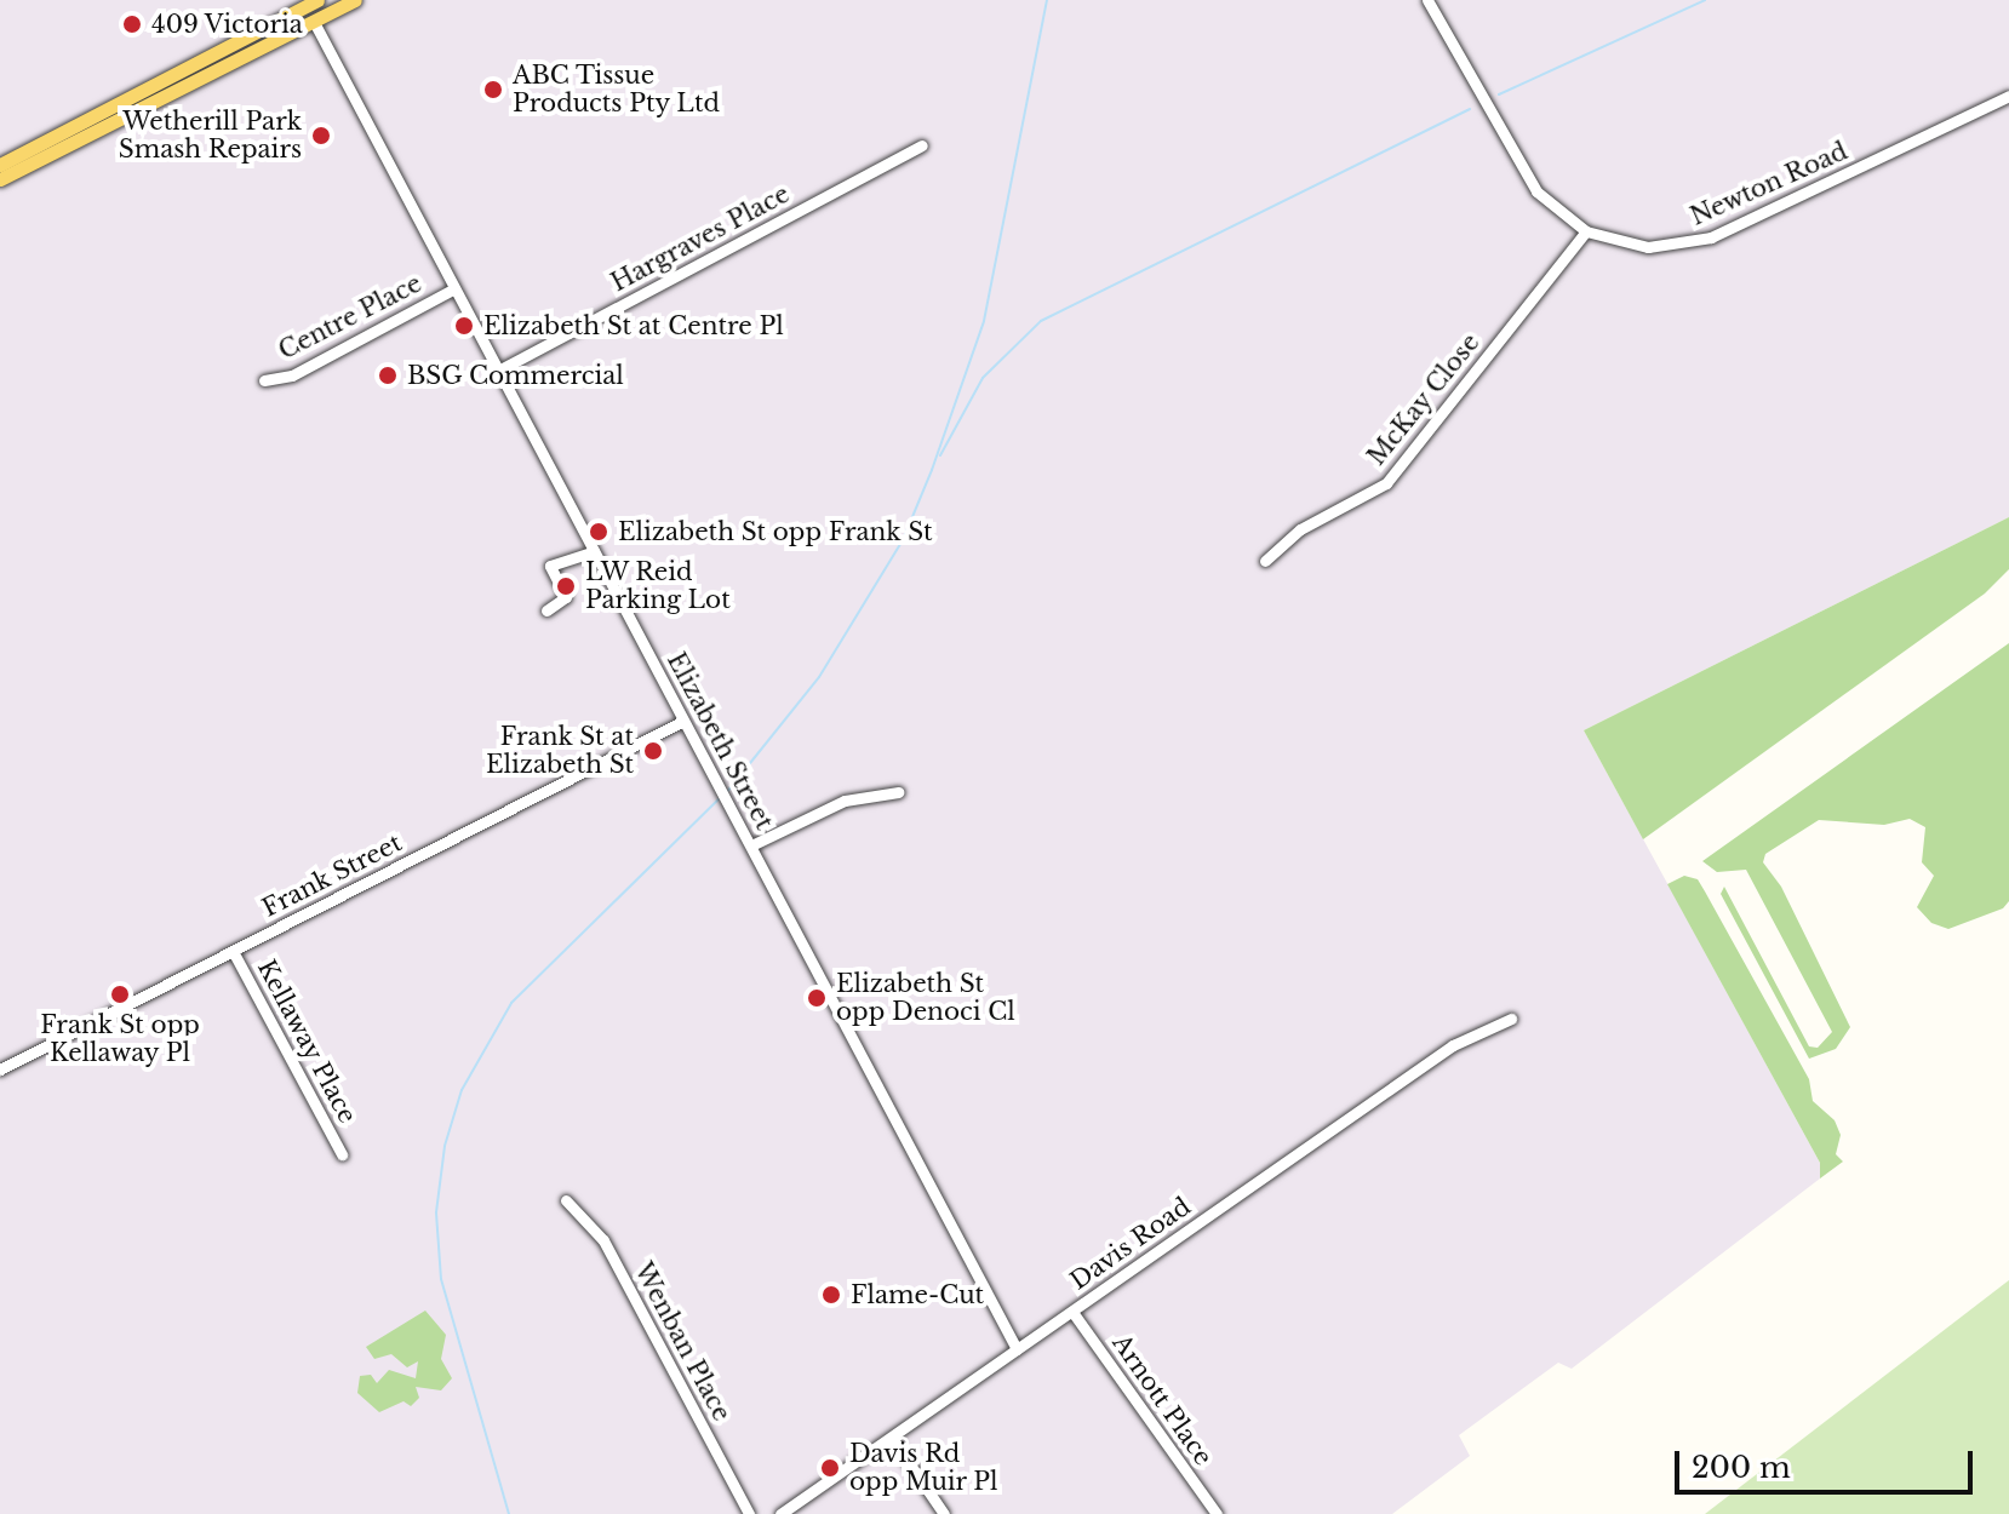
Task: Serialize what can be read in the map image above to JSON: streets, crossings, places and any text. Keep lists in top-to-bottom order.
{
  "streets": {
    "main road": ["Elizabeth Street"],
    "street": [
      "Newton Road",
      "Hargraves Place",
      "Centre Place",
      "McKay Close",
      "Frank Street",
      "Kellaway Place",
      "Davis Road",
      "Wenban Place",
      "Arnott Place"
    ]
  },
  "crossings": [
    ["Newton Road", "McKay Close"],
    ["Hargraves Place", "Elizabeth Street"],
    ["Centre Place", "Elizabeth Street"],
    ["Elizabeth Street", "Frank Street"],
    ["Elizabeth Street", "Davis Road"],
    ["Frank Street", "Kellaway Place"],
    ["Davis Road", "Arnott Place"]
  ],
  "places": [
    "409 Victoria",
    "ABC Tissue Products Pty Ltd",
    "Wetherill Park Smash Repairs",
    "Elizabeth St at Centre Pl",
    "BSG Commercial",
    "Elizabeth St opp Frank St",
    "LW Reid Parking Lot",
    "Frank St at Elizabeth St",
    "Frank St opp Kellaway Pl",
    "Elizabeth St opp Denoci Cl",
    "Flame-Cut",
    "Davis Rd opp Muir Pl"
  ],
  "scale_bar": "200 m"
}
